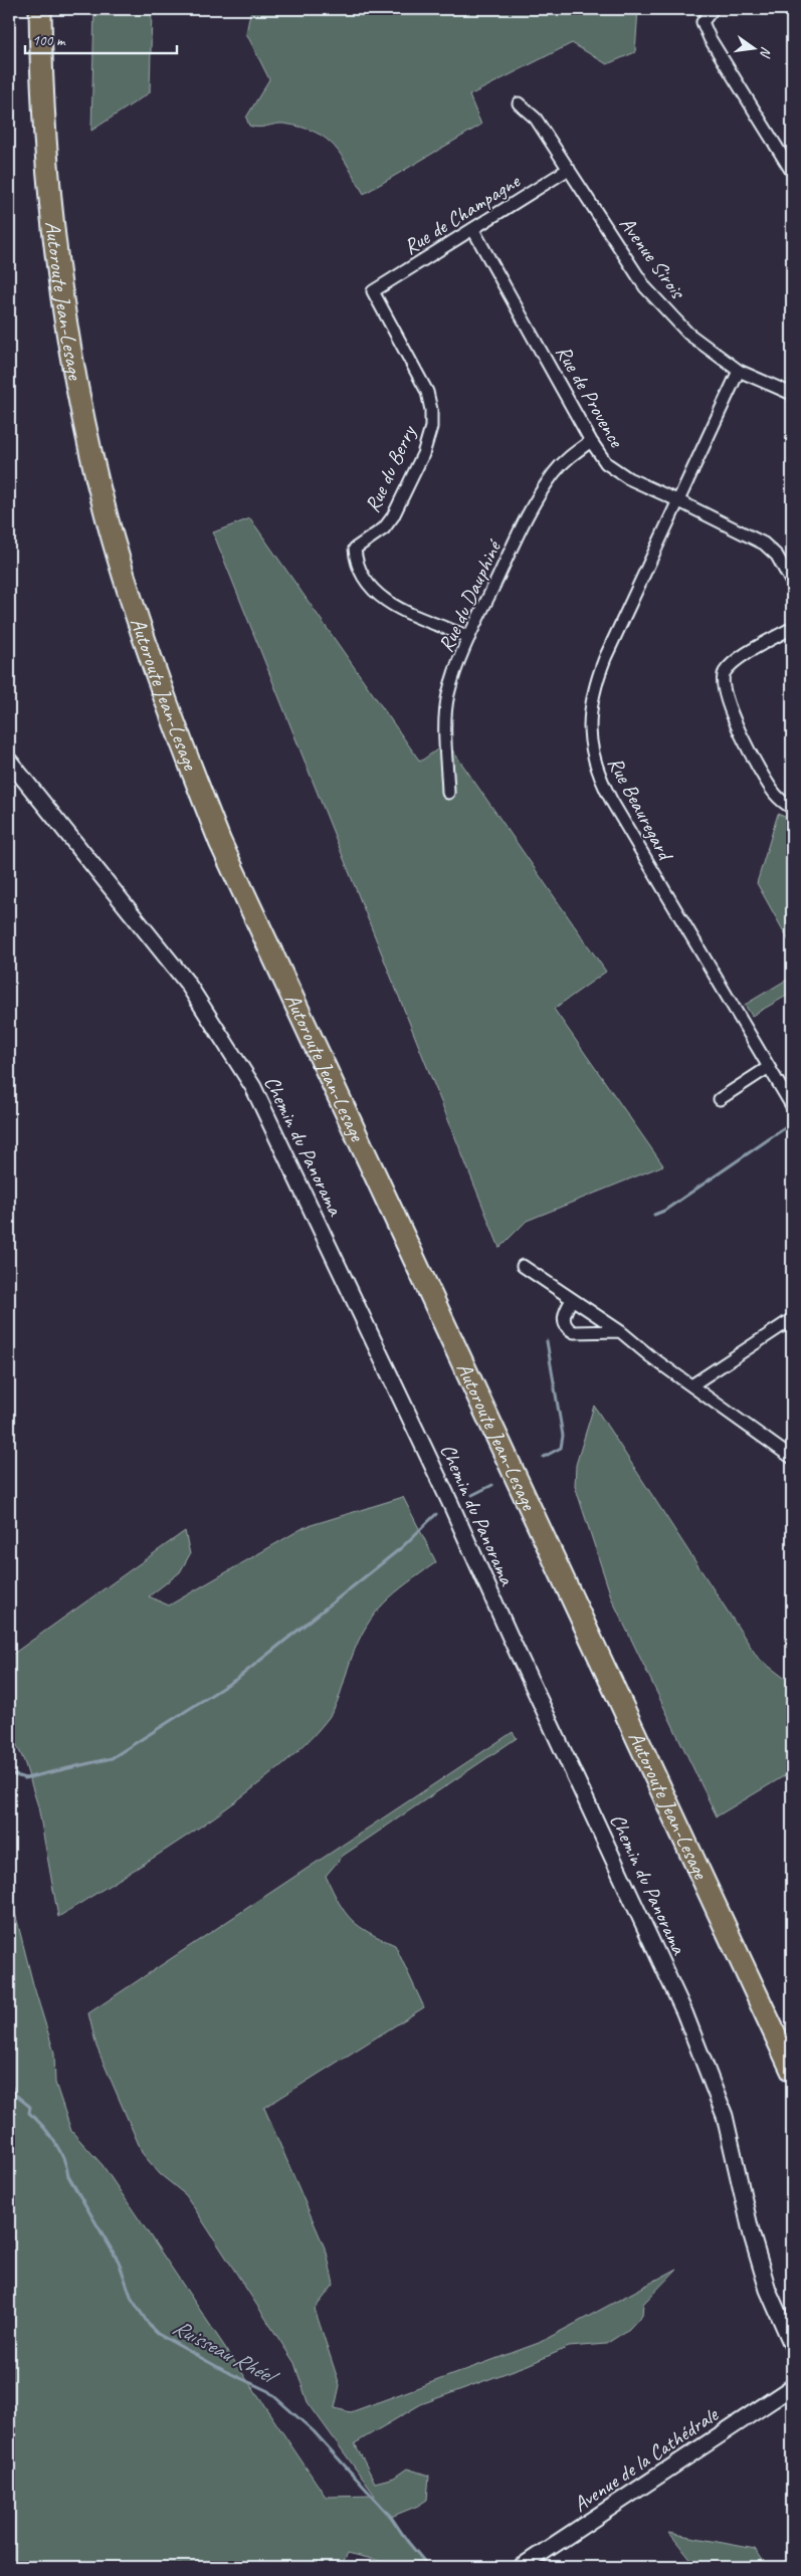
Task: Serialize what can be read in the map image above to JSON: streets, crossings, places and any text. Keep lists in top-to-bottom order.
{
  "streets": {
    "highway": ["Autoroute Jean-Lesage"],
    "street": [
      "Rue de Champagne",
      "Avenue Sirois",
      "Rue de Provence",
      "Rue du Berry",
      "Rue du Dauphiné",
      "Rue Beauregard",
      "Chemin du Panorama",
      "Avenue de la Cathédrale"
    ]
  },
  "crossings": [
    ["Rue de Champagne", "Avenue Sirois"],
    ["Rue de Champagne", "Rue de Provence"],
    ["Rue de Champagne", "Rue du Berry"],
    ["Avenue Sirois", "Rue Beauregard"],
    ["Rue de Provence", "Rue du Dauphiné"],
    ["Rue de Provence", "Rue Beauregard"],
    ["Rue du Berry", "Rue du Dauphiné"]
  ],
  "water": ["Ruisseau Rhéel"],
  "scale_bar": "100 m",
  "north": "right"
}
